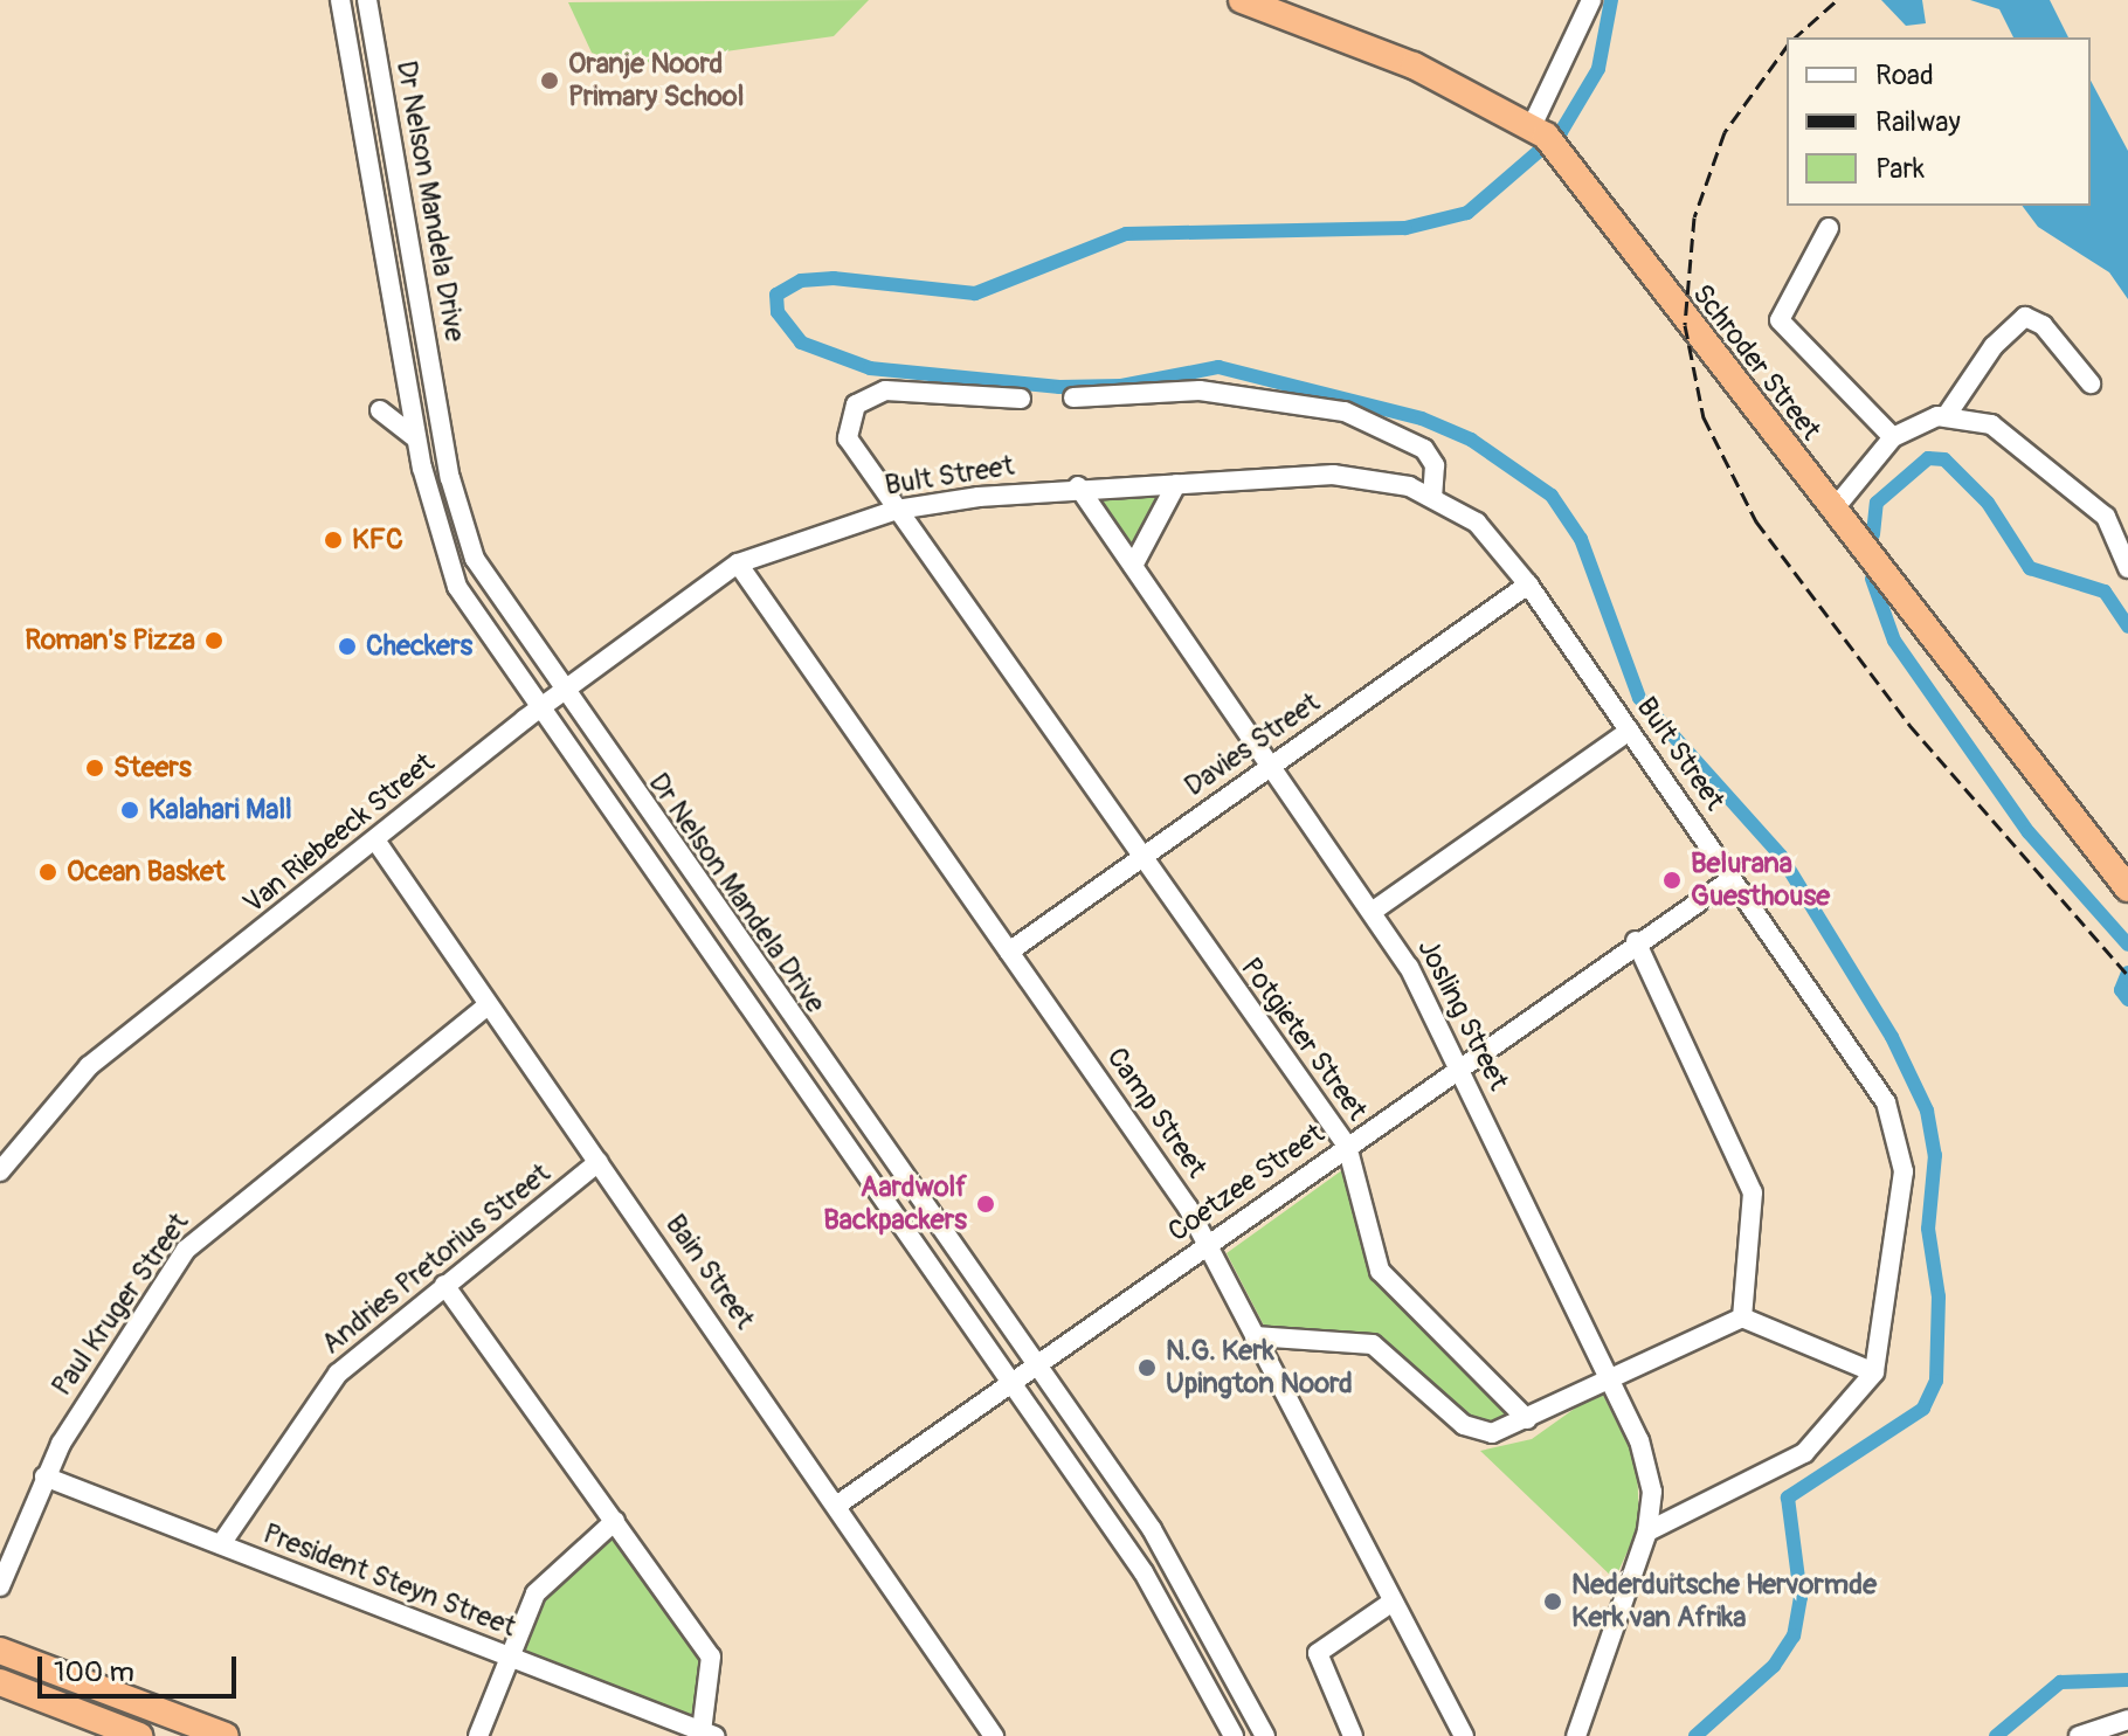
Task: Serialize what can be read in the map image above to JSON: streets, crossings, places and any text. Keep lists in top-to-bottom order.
{
  "streets": {
    "highway": ["Schroder Street"],
    "street": [
      "Dr Nelson Mandela Drive",
      "Bult Street",
      "Davies Street",
      "Van Riebeeck Street",
      "Josling Street",
      "Potgieter Street",
      "Camp Street",
      "Coetzee Street",
      "Andries Pretorius Street",
      "Bain Street",
      "Paul Kruger Street",
      "President Steyn Street"
    ]
  },
  "crossings": [
    ["Dr Nelson Mandela Drive", "Van Riebeeck Street"],
    ["Dr Nelson Mandela Drive", "Coetzee Street"],
    ["Bult Street", "Davies Street"],
    ["Bult Street", "Van Riebeeck Street"],
    ["Bult Street", "Josling Street"],
    ["Bult Street", "Potgieter Street"],
    ["Bult Street", "Camp Street"],
    ["Bult Street", "Coetzee Street"],
    ["Davies Street", "Josling Street"],
    ["Davies Street", "Potgieter Street"],
    ["Davies Street", "Camp Street"],
    ["Van Riebeeck Street", "Camp Street"],
    ["Van Riebeeck Street", "Bain Street"],
    ["Josling Street", "Coetzee Street"],
    ["Potgieter Street", "Coetzee Street"],
    ["Camp Street", "Coetzee Street"],
    ["Coetzee Street", "Bain Street"],
    ["Andries Pretorius Street", "Bain Street"],
    ["Andries Pretorius Street", "President Steyn Street"],
    ["Bain Street", "Paul Kruger Street"],
    ["Paul Kruger Street", "President Steyn Street"]
  ],
  "places": [
    "Oranje Noord Primary School",
    "KFC",
    "Roman's Pizza",
    "Checkers",
    "Steers",
    "Kalahari Mall",
    "Ocean Basket",
    "Belurana Guesthouse",
    "Aardwolf Backpackers",
    "N.G. Kerk Upington Noord",
    "Nederduitsche Hervormde Kerk van Afrika"
  ],
  "legend": ["Road", "Railway", "Park"],
  "scale_bar": "100 m"
}
